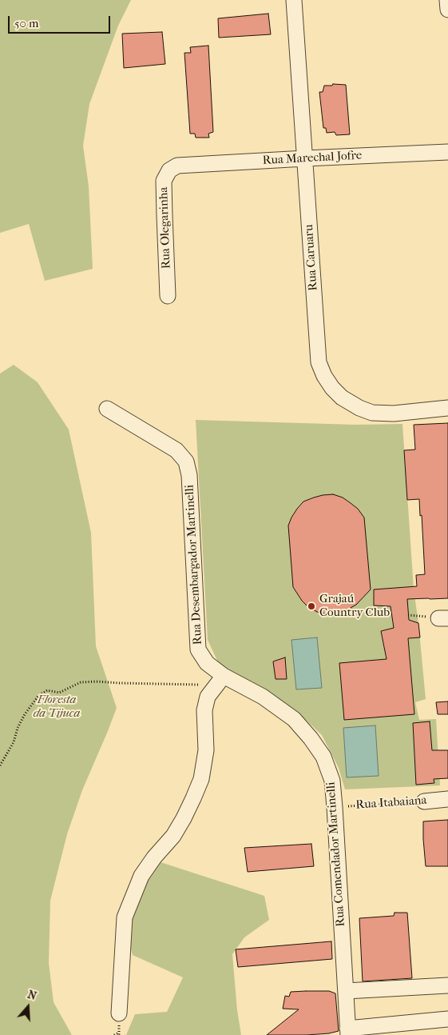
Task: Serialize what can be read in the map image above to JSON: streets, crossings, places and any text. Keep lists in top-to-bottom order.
{
  "streets": {
    "street": [
      "Rua Marechal Jofre",
      "Rua Olegarinha",
      "Rua Caruaru",
      "Rua Desembargador Martinelli",
      "Rua Itabaiana",
      "Rua Comendador Martinelli"
    ]
  },
  "crossings": [
    ["Rua Marechal Jofre", "Rua Olegarinha"],
    ["Rua Marechal Jofre", "Rua Caruaru"],
    ["Rua Desembargador Martinelli", "Rua Comendador Martinelli"],
    ["Rua Itabaiana", "Rua Comendador Martinelli"]
  ],
  "parks": ["Floresta da Tijuca"],
  "places": ["Grajaú Country Club"],
  "scale_bar": "50 m",
  "north": "top"
}
